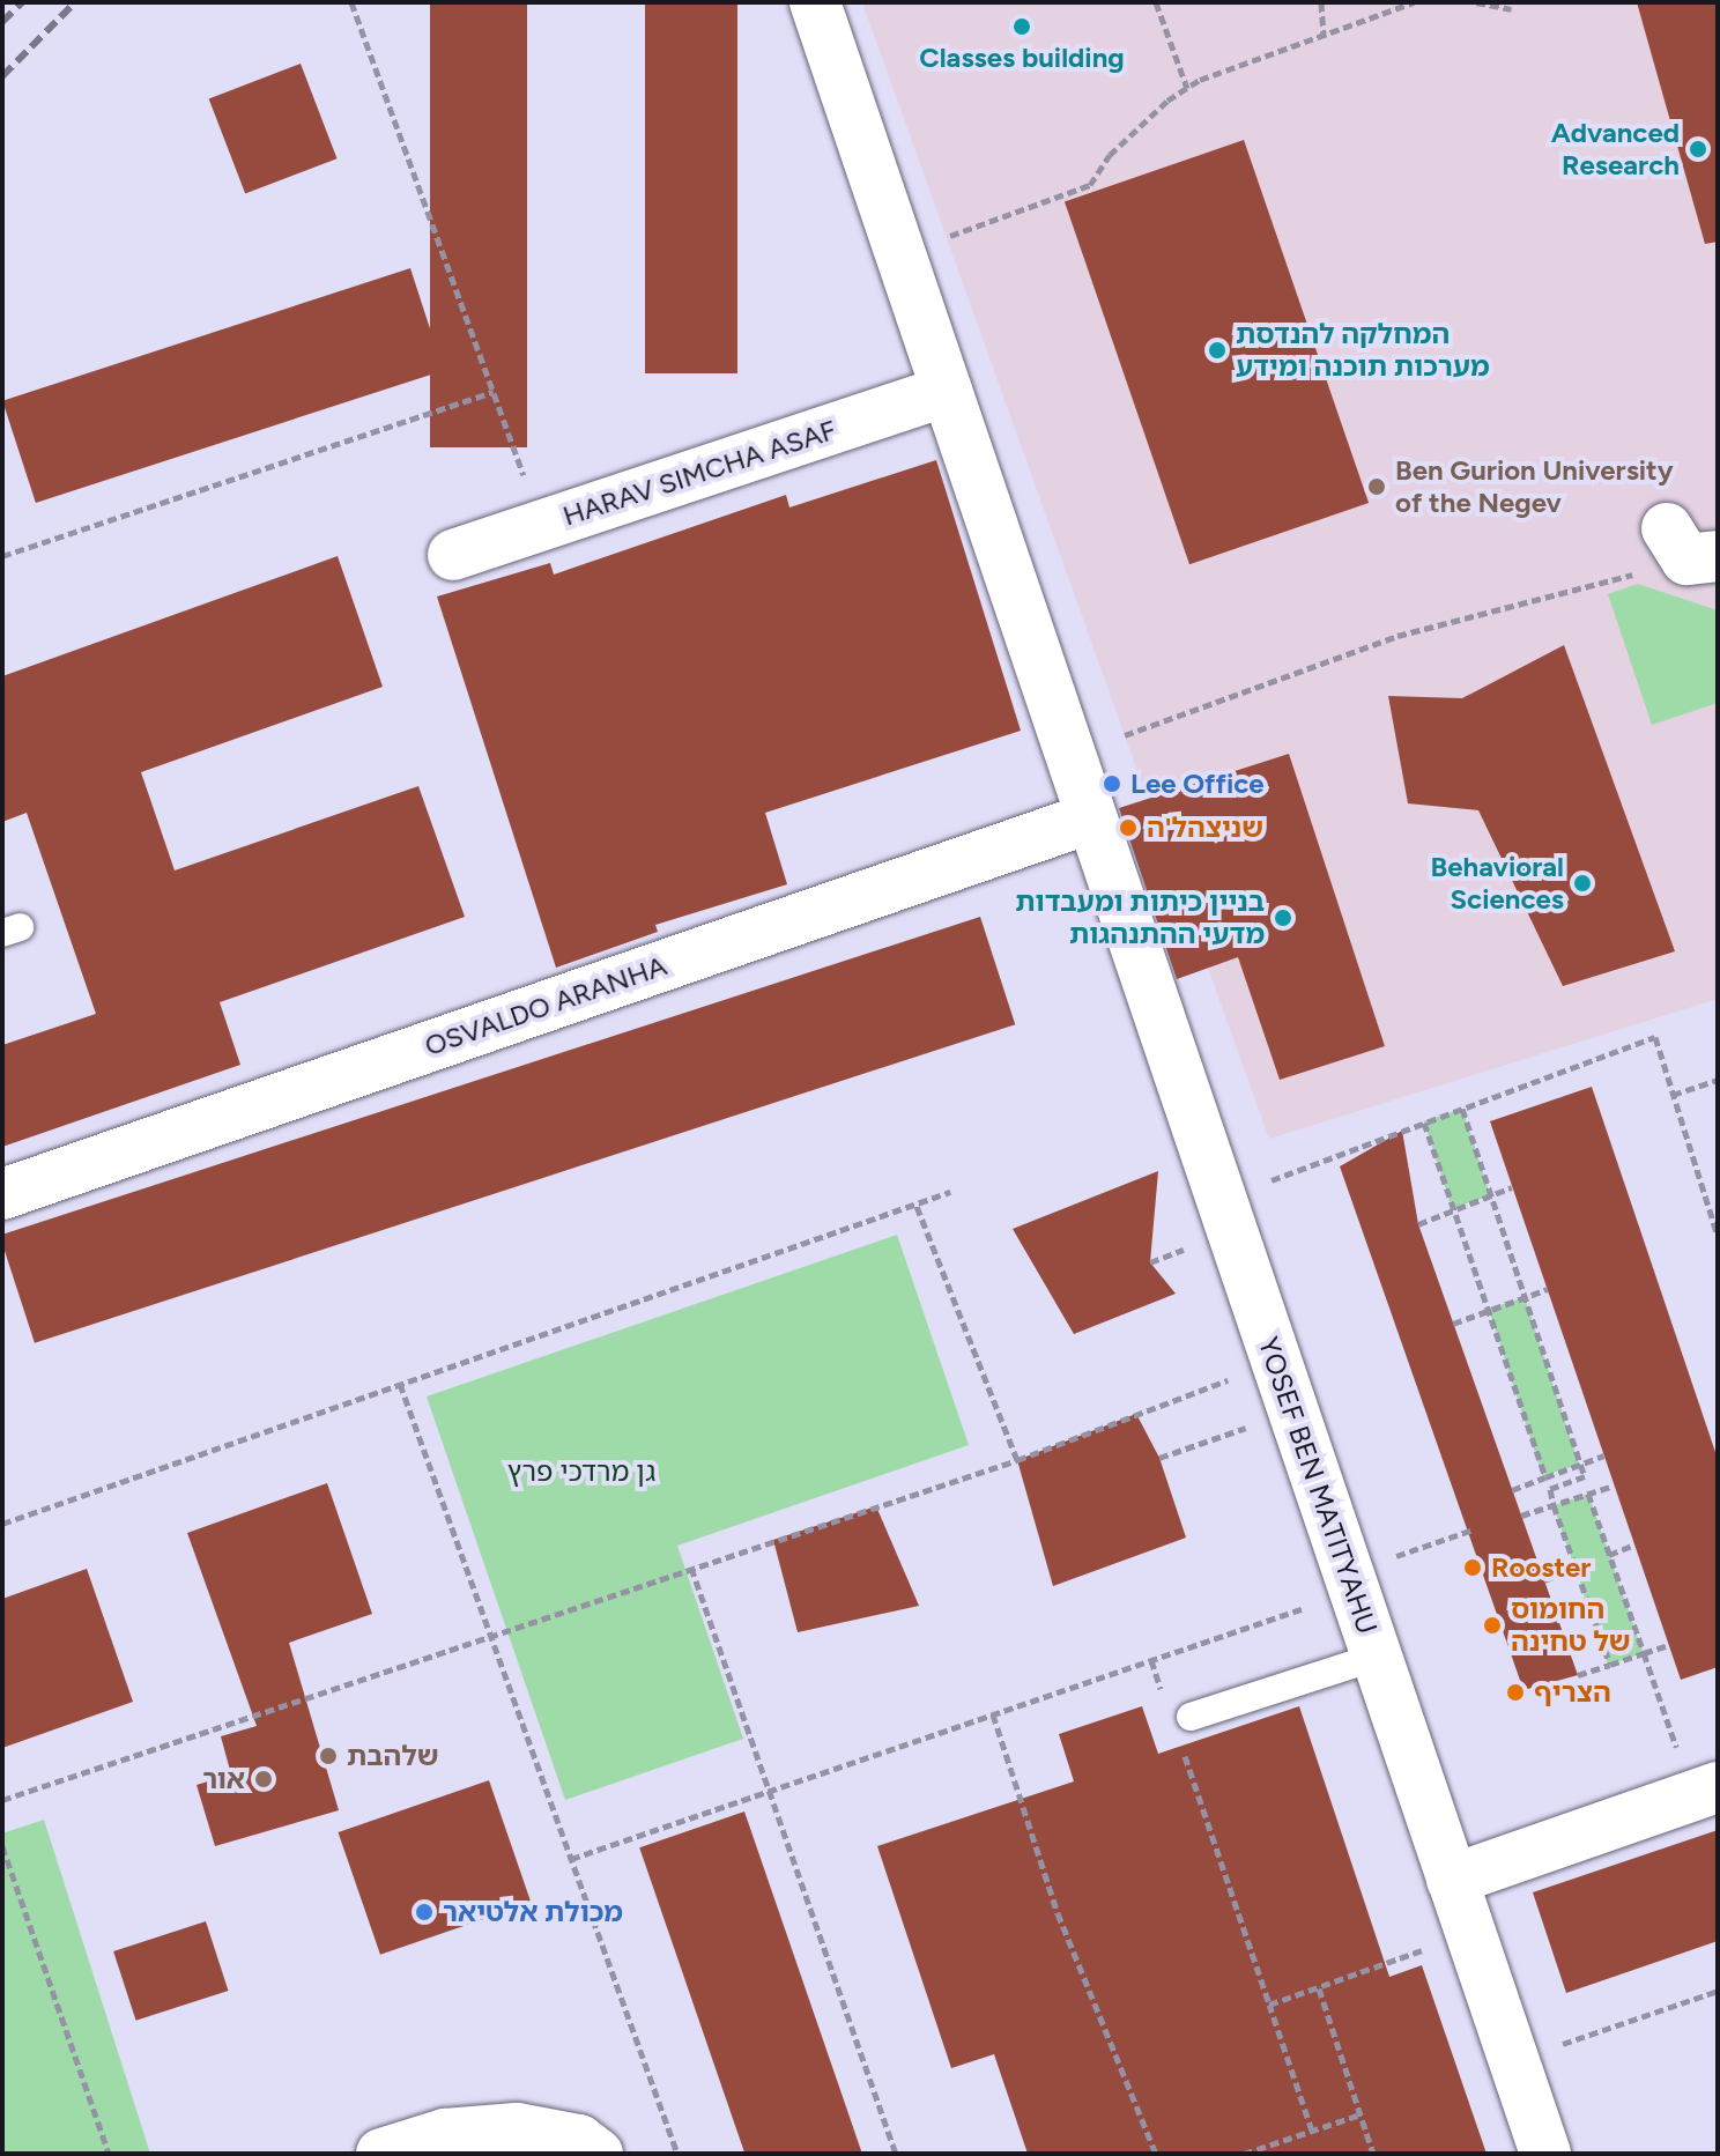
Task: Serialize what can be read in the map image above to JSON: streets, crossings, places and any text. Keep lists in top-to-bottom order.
{
  "streets": {
    "street": ["HARAV SIMCHA ASAF", "OSVALDO ARANHA", "YOSEF BEN MATITYAHU"]
  },
  "crossings": [
    ["OSVALDO ARANHA", "YOSEF BEN MATITYAHU"]
  ],
  "parks": ["גן מרדכי פרץ"],
  "places": [
    "Classes building",
    "Advanced Research",
    "המחלקה להנדסת מערכות תוכנה ומידע",
    "Ben Gurion University of the Negev",
    "Lee Office",
    "שניצהל'ה",
    "Behavioral Sciences",
    "בניין כיתות ומעבדות מדעי ההתנהגות",
    "Rooster",
    "החומוס של טחינה",
    "הצריף",
    "שלהבת",
    "אור",
    "מכולת אלטיאר"
  ]
}
